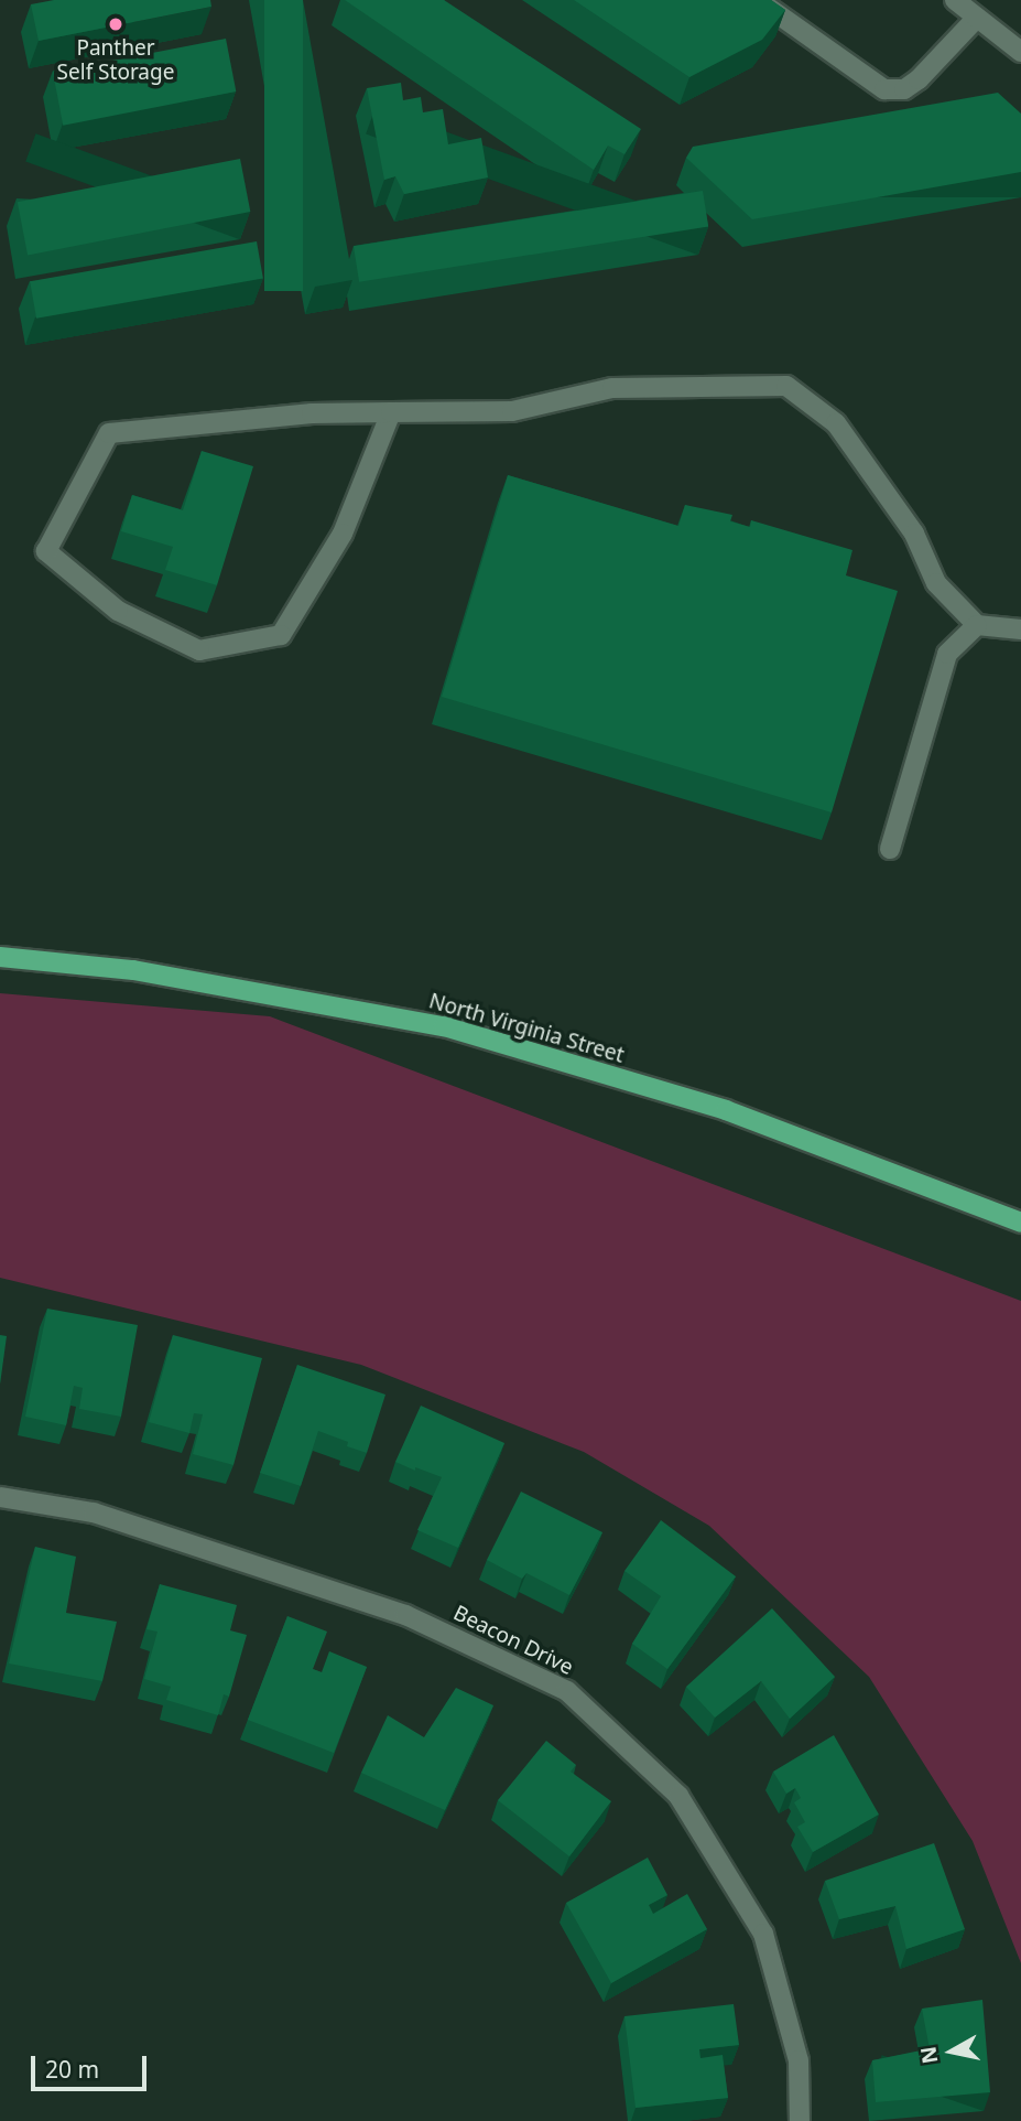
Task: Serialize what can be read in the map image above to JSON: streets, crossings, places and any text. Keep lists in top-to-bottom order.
{
  "streets": {
    "main road": ["North Virginia Street"],
    "street": ["Beacon Drive"]
  },
  "places": ["Panther Self Storage"],
  "scale_bar": "20 m",
  "north": "left"
}
